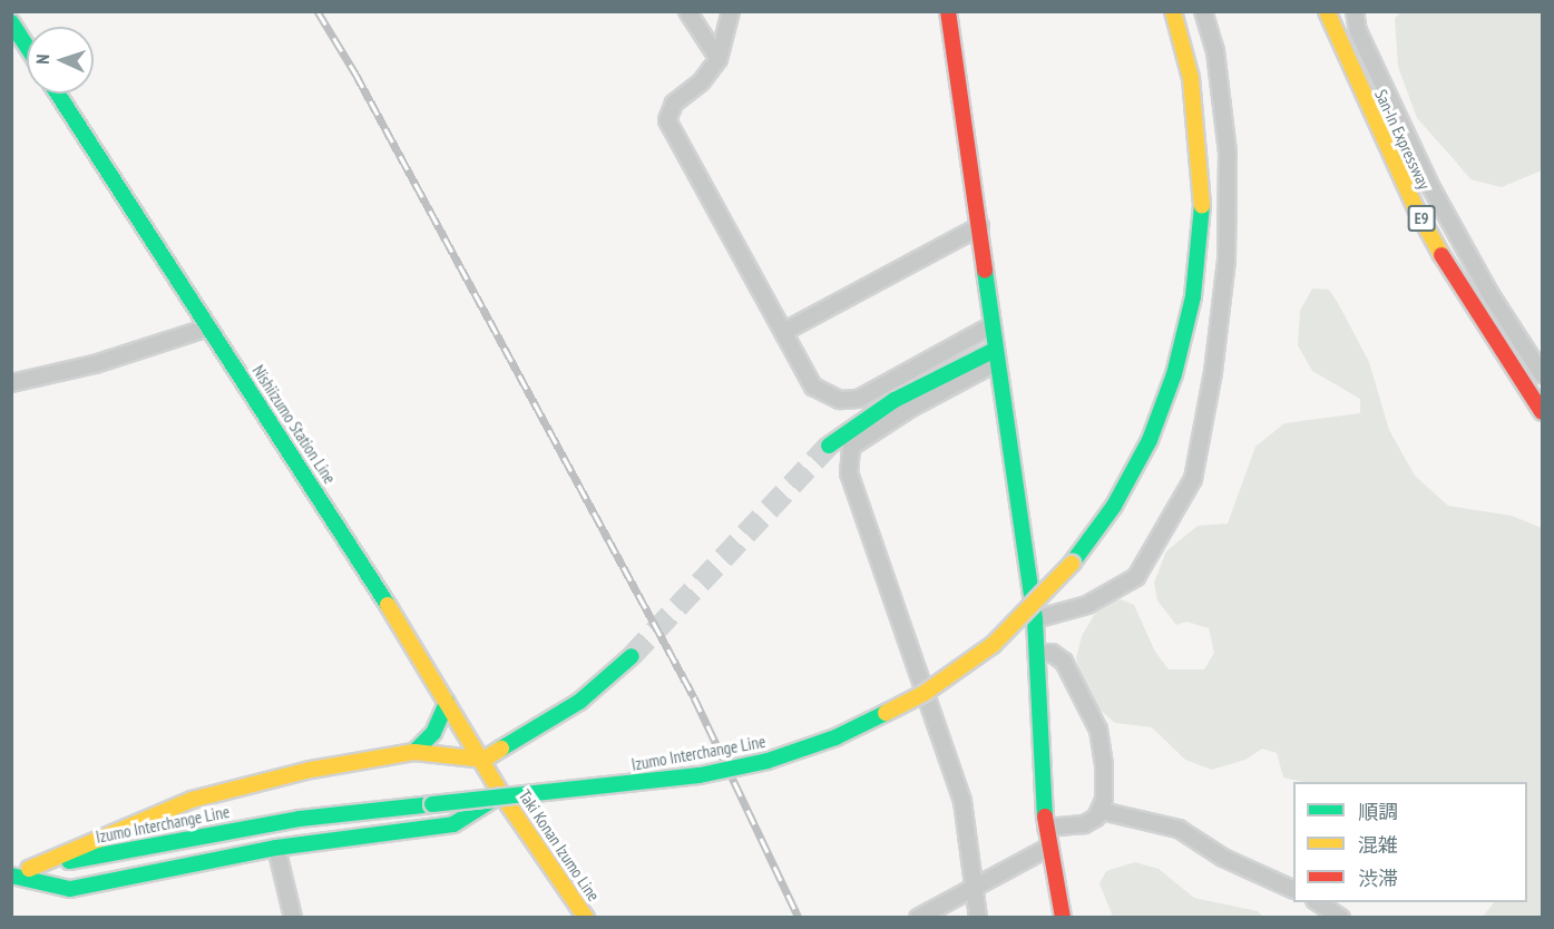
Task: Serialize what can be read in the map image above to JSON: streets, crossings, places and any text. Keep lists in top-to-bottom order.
{
  "streets": {
    "main road": [
      "San-In Expressway",
      "E9",
      "Nishiizumo Station Line",
      "Izumo Interchange Line",
      "Taki Konan Izumo Line"
    ]
  },
  "crossings": [
    ["Nishiizumo Station Line", "Taki Konan Izumo Line"]
  ],
  "legend": ["順調", "混雑", "渋滞"],
  "north": "left"
}
